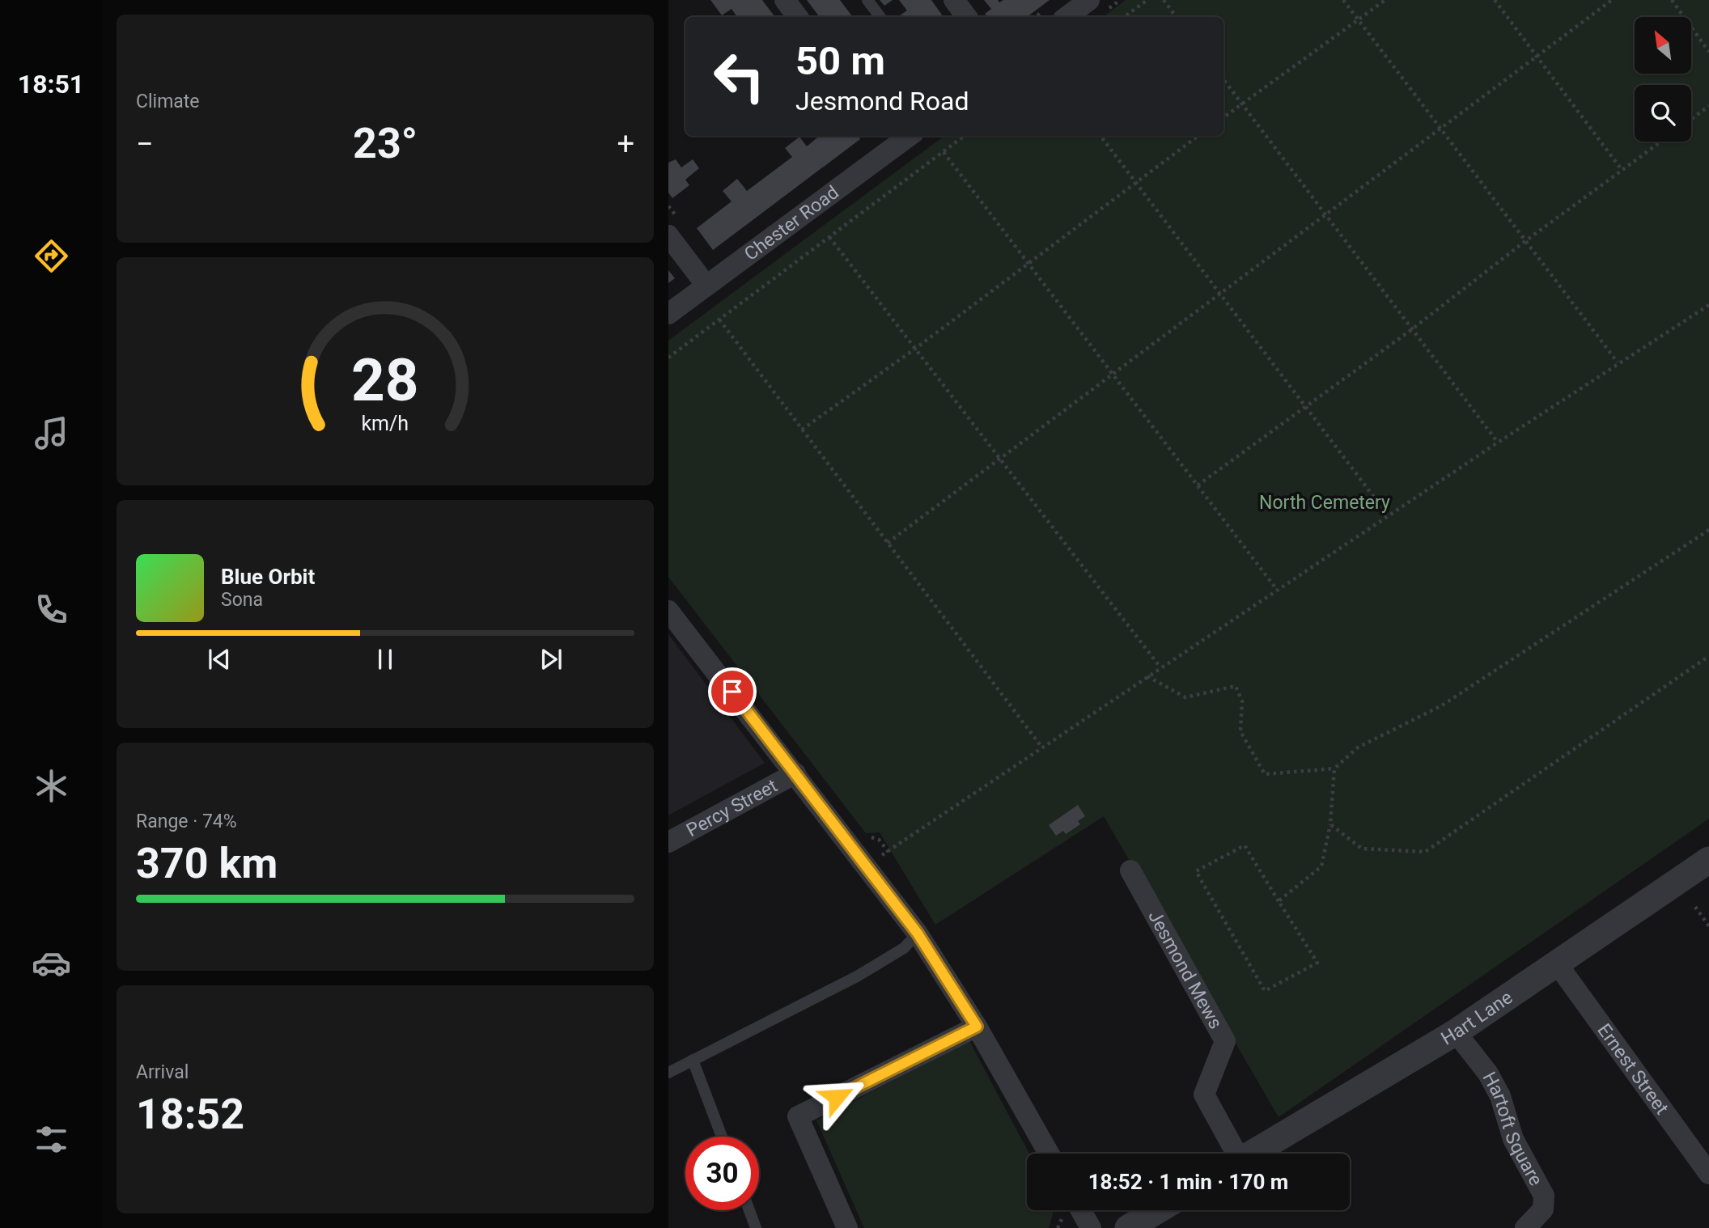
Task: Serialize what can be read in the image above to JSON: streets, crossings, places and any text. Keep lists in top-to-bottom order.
{
  "streets": {
    "street": [
      "Chester Road",
      "Percy Street",
      "Jesmond Mews",
      "Hart Lane",
      "Ernest Street",
      "Hartoft Square"
    ]
  },
  "crossings": [
    ["Hart Lane", "Ernest Street"],
    ["Hart Lane", "Hartoft Square"]
  ],
  "parks": ["North Cemetery"],
  "north": "top left",
  "page": {
    "tabs": "18:51",
    "tile": [
      "Climate",
      ["Range · 74%", "370 km"],
      ["Arrival", "18:52"]
    ],
    "turn": ["50 m", "Jesmond Road"],
    "heat": ["−", "23°", "+"],
    "song": ["Blue Orbit", "Sona"],
    "limit": "30",
    "trip": "18:52 · 1 min · 170 m",
    "gauge": ["28", "km/h"]
  }
}
